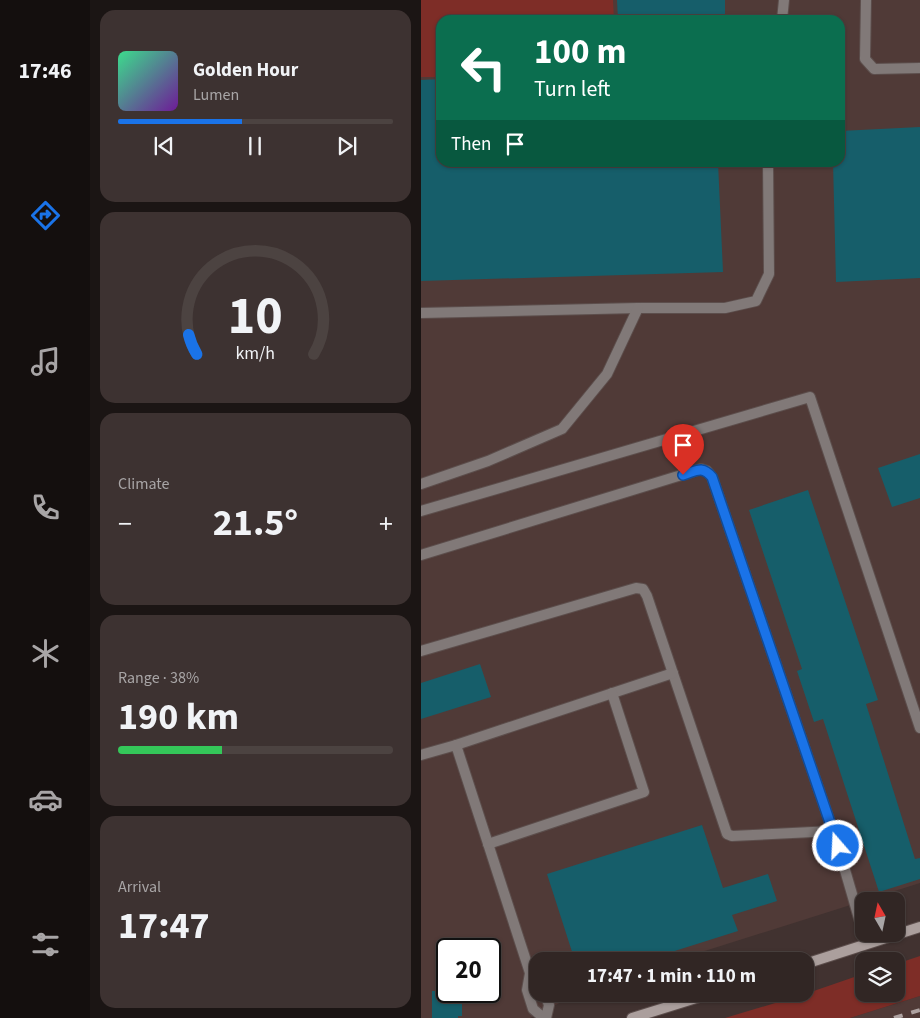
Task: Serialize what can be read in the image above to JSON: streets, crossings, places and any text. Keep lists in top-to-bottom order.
{
  "north": "top",
  "page": {
    "tabs": "17:46",
    "turn": ["100 m", "Turn left"],
    "song": ["Golden Hour", "Lumen"],
    "then": "Then",
    "tile": [
      "Climate",
      ["Range · 38%", "190 km"],
      ["Arrival", "17:47"]
    ],
    "heat": ["−", "21.5°", "+"],
    "limit": "20",
    "trip": "17:47 · 1 min · 110 m",
    "gauge": ["10", "km/h"]
  }
}
